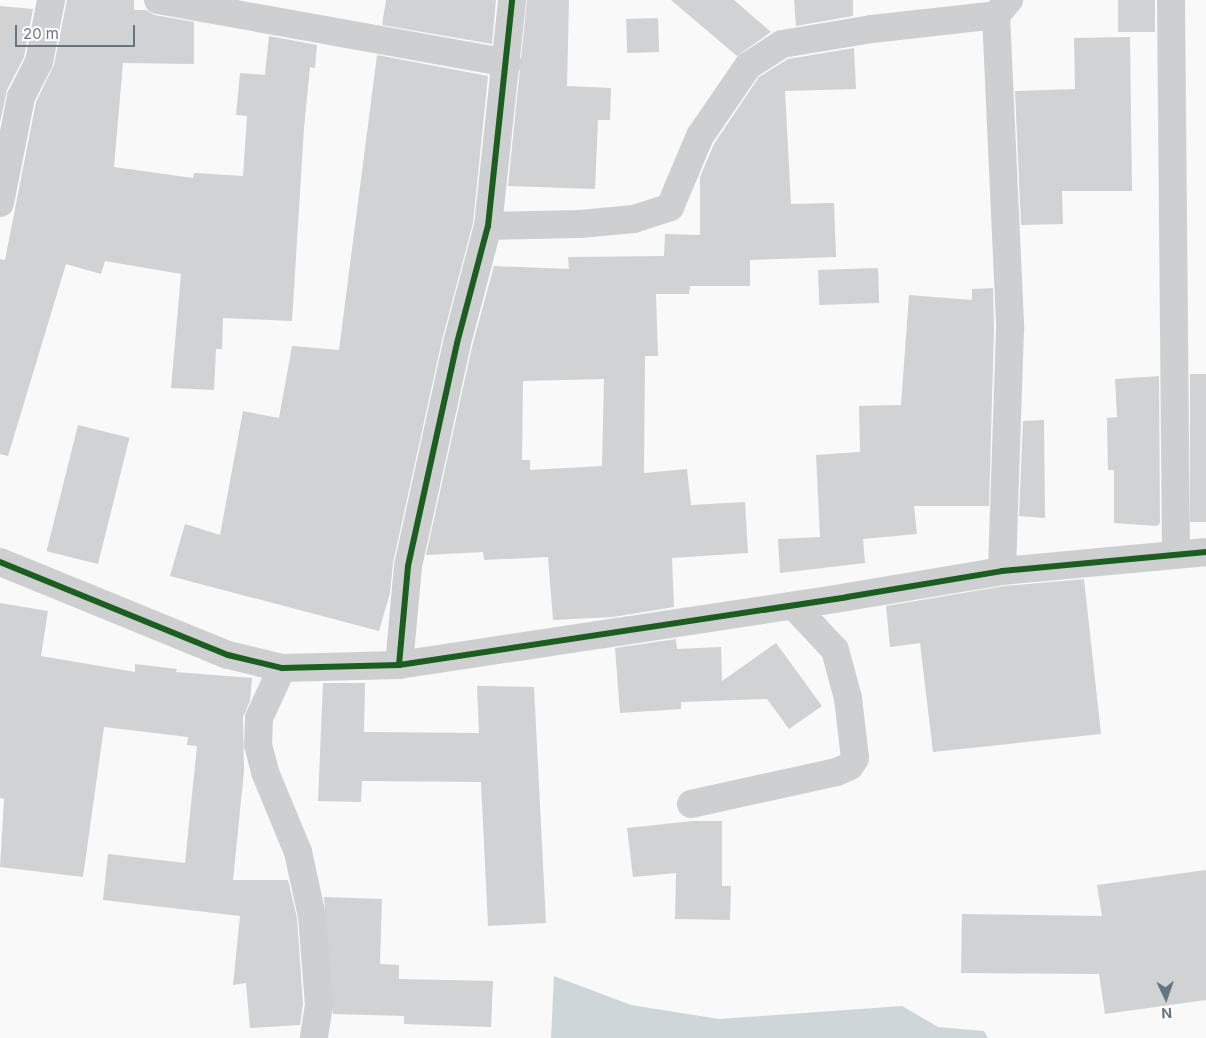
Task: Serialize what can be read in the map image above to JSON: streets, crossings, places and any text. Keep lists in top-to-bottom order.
{
  "scale_bar": "20 m",
  "north": "bottom"
}
